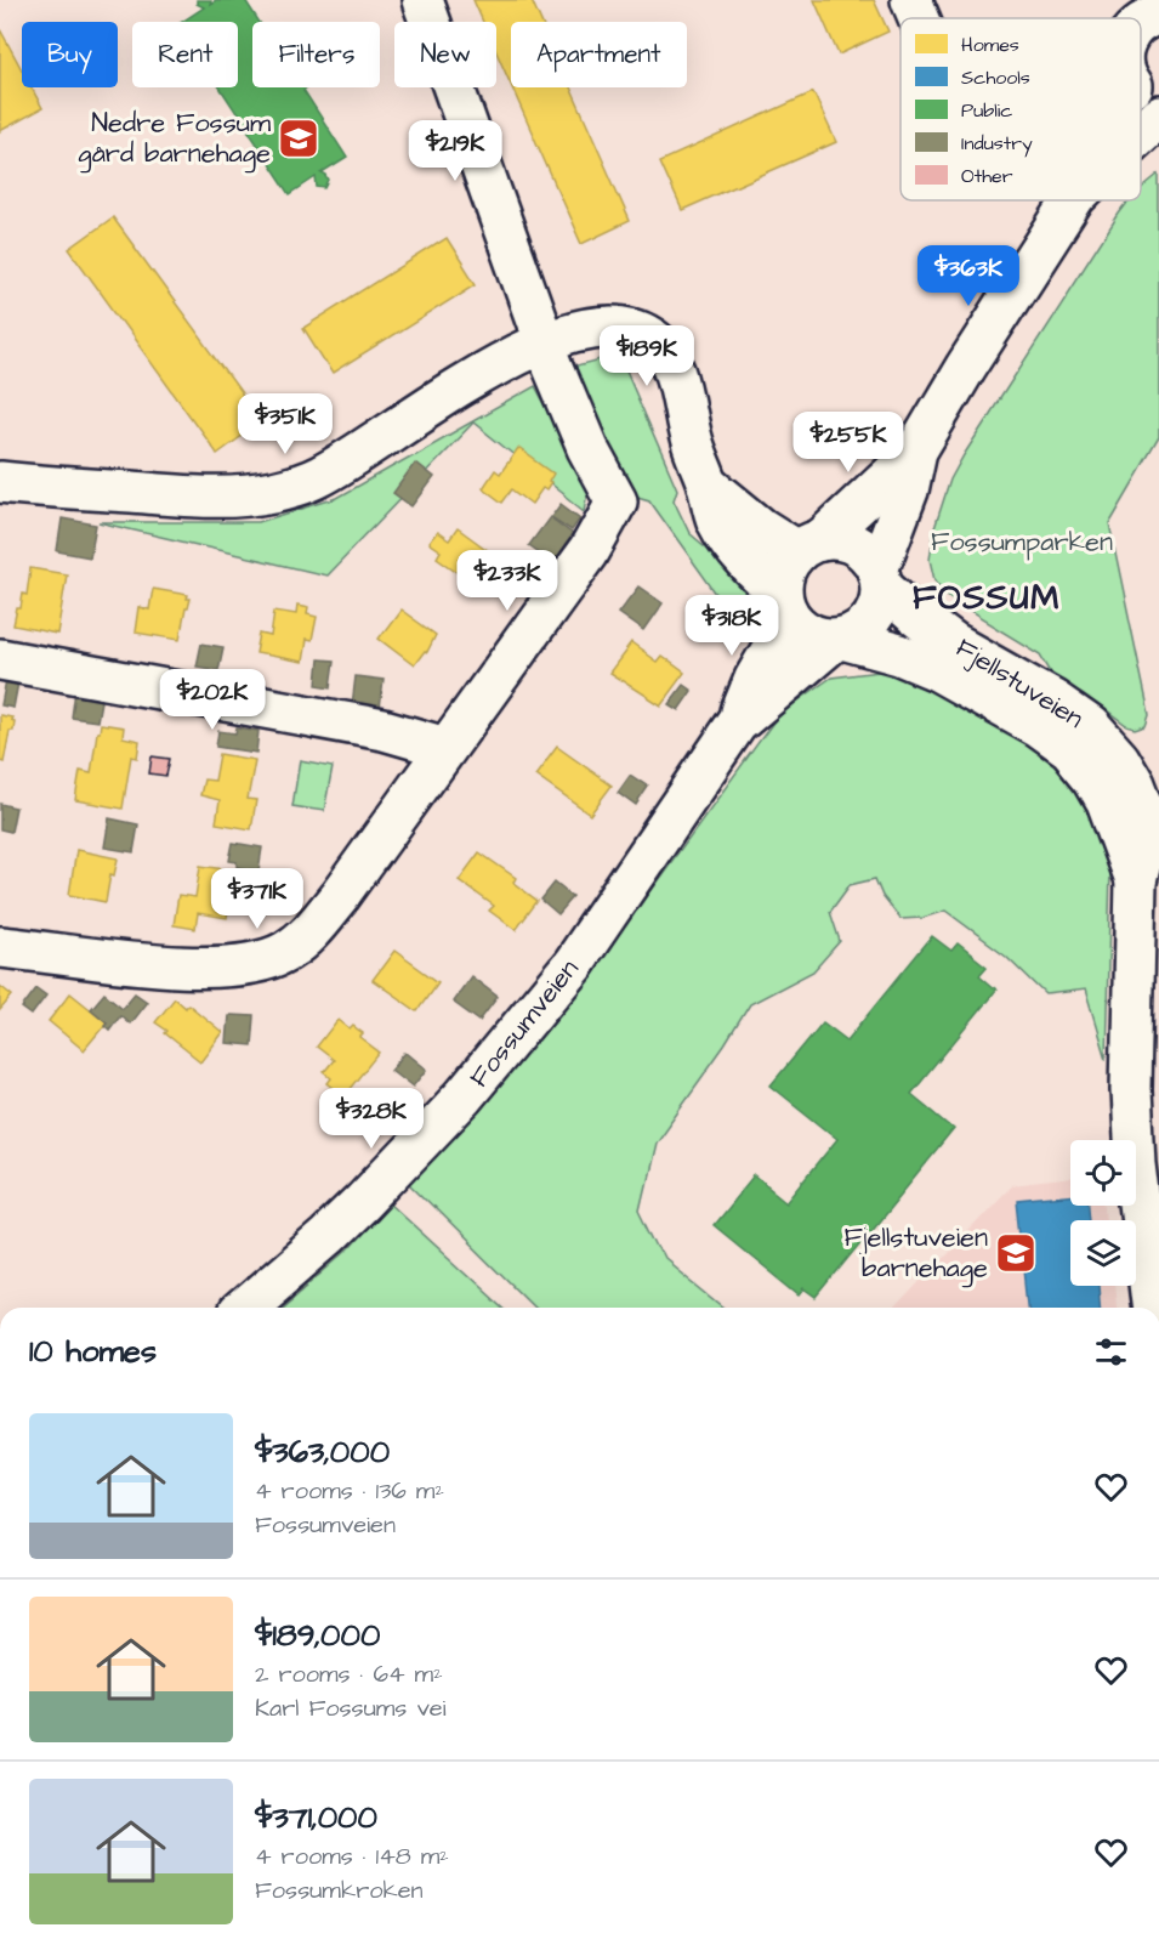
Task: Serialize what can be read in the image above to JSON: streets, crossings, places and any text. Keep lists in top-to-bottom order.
{
  "streets": {
    "street": ["Fjellstuveien", "Fossumveien"]
  },
  "crossings": [
    ["Fjellstuveien", "Fossumveien"]
  ],
  "districts": ["FOSSUM"],
  "parks": ["Fossumparken"],
  "places": {
    "school or university": ["Nedre Fossum gård barnehage", "Fjellstuveien barnehage"]
  },
  "legend": [
    "Homes",
    "Schools",
    "Public",
    "Industry",
    "Other"
  ],
  "page": {
    "chip": [
      "Buy",
      "Rent",
      "Filters",
      "New",
      "Apartment"
    ],
    "price": [
      "$219K",
      "$363K",
      "$189K",
      "$351K",
      "$255K",
      "$233K",
      "$318K",
      "$202K",
      "$371K",
      "$328K"
    ],
    "heading": "10 homes",
    "list": [
      {
        "name": "$363,000",
        "note": "4 rooms · 136 m² · Fossumveien"
      },
      {
        "name": "$189,000",
        "note": "2 rooms · 64 m² · Karl Fossums vei"
      },
      {
        "name": "$371,000",
        "note": "4 rooms · 148 m² · Fossumkroken"
      }
    ]
  }
}
